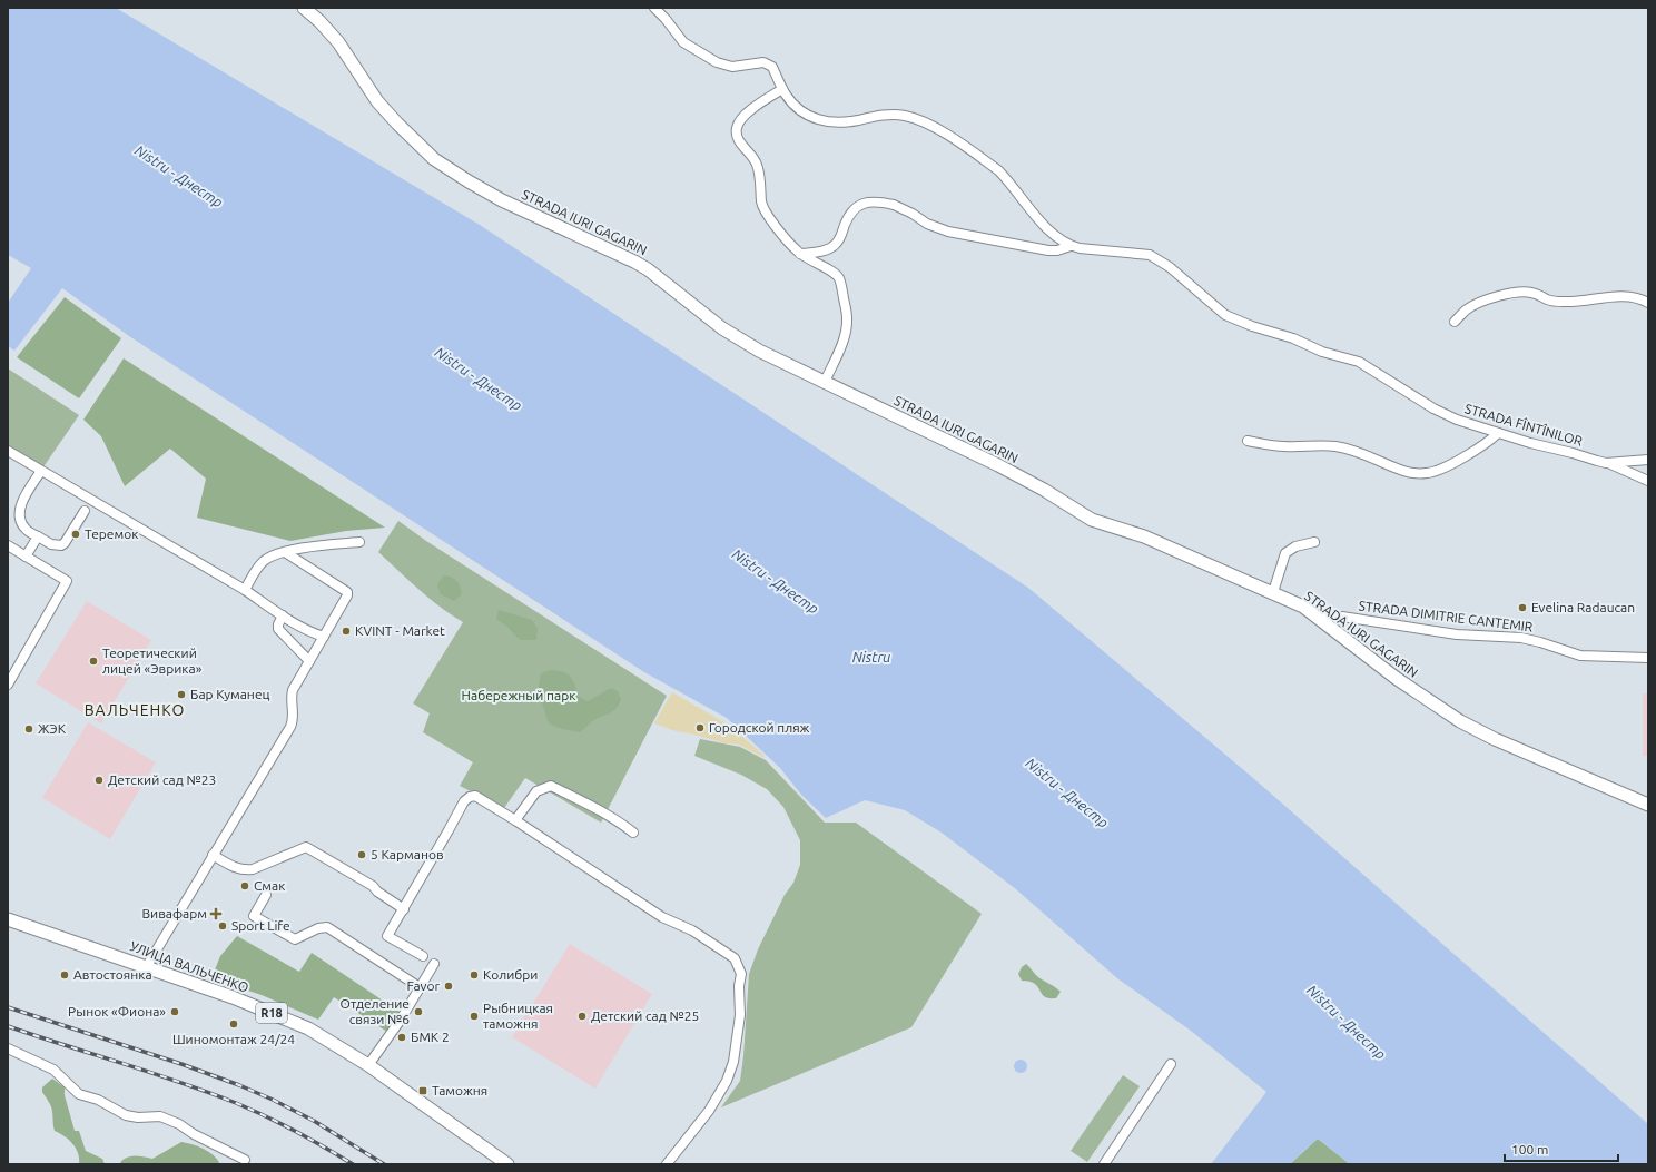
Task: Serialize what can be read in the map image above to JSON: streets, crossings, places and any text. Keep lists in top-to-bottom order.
{
  "streets": {
    "main road": ["STRADA IURI GAGARIN", "УЛИЦА ВАЛЬЧЕНКО", "R18"],
    "street": ["STRADA FÎNTÎNILOR", "STRADA DIMITRIE CANTEMIR"]
  },
  "crossings": [
    ["STRADA IURI GAGARIN", "STRADA DIMITRIE CANTEMIR"]
  ],
  "districts": ["ВАЛЬЧЕНКО"],
  "water": ["Nistru - Днестр", "Nistru"],
  "parks": ["Набережный парк"],
  "places": {
    "other": [
      "Теремок",
      "Evelina Radaucan",
      "KVINT - Market",
      "Теоретический лицей «Эврика»",
      "Бар Куманец",
      "Городской пляж",
      "ЖЭК",
      "Детский сад №23",
      "5 Карманов",
      "Смак",
      "Sport Life",
      "Автостоянка",
      "Колибри",
      "Favor",
      "Рынок «Фиона»",
      "Отделение связи №6",
      "Рыбницкая таможня",
      "Детский сад №25",
      "Шиномонтаж 24/24",
      "БМК 2"
    ],
    "health": ["Вивафарм"],
    "transit": ["Таможня"]
  },
  "scale_bar": "100 m"
}
